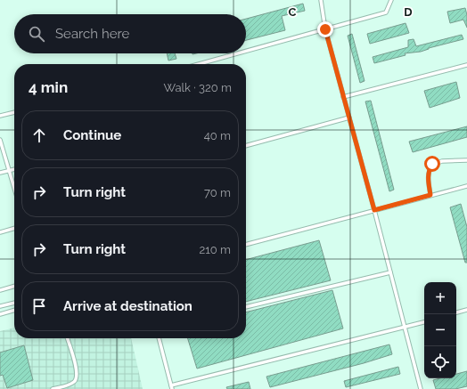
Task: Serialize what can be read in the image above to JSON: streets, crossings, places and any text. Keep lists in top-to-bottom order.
{
  "page": {
    "search": "Search here",
    "heading": ["4 min", "Walk · 320 m"],
    "list": [
      ["Continue", "40 m"],
      ["Turn right", "70 m"],
      ["Turn right", "210 m"],
      "Arrive at destination"
    ],
    "map_buttons": ["+", "−"]
  },
  "grid": {
    "columns": ["C", "D"]
  }
}
